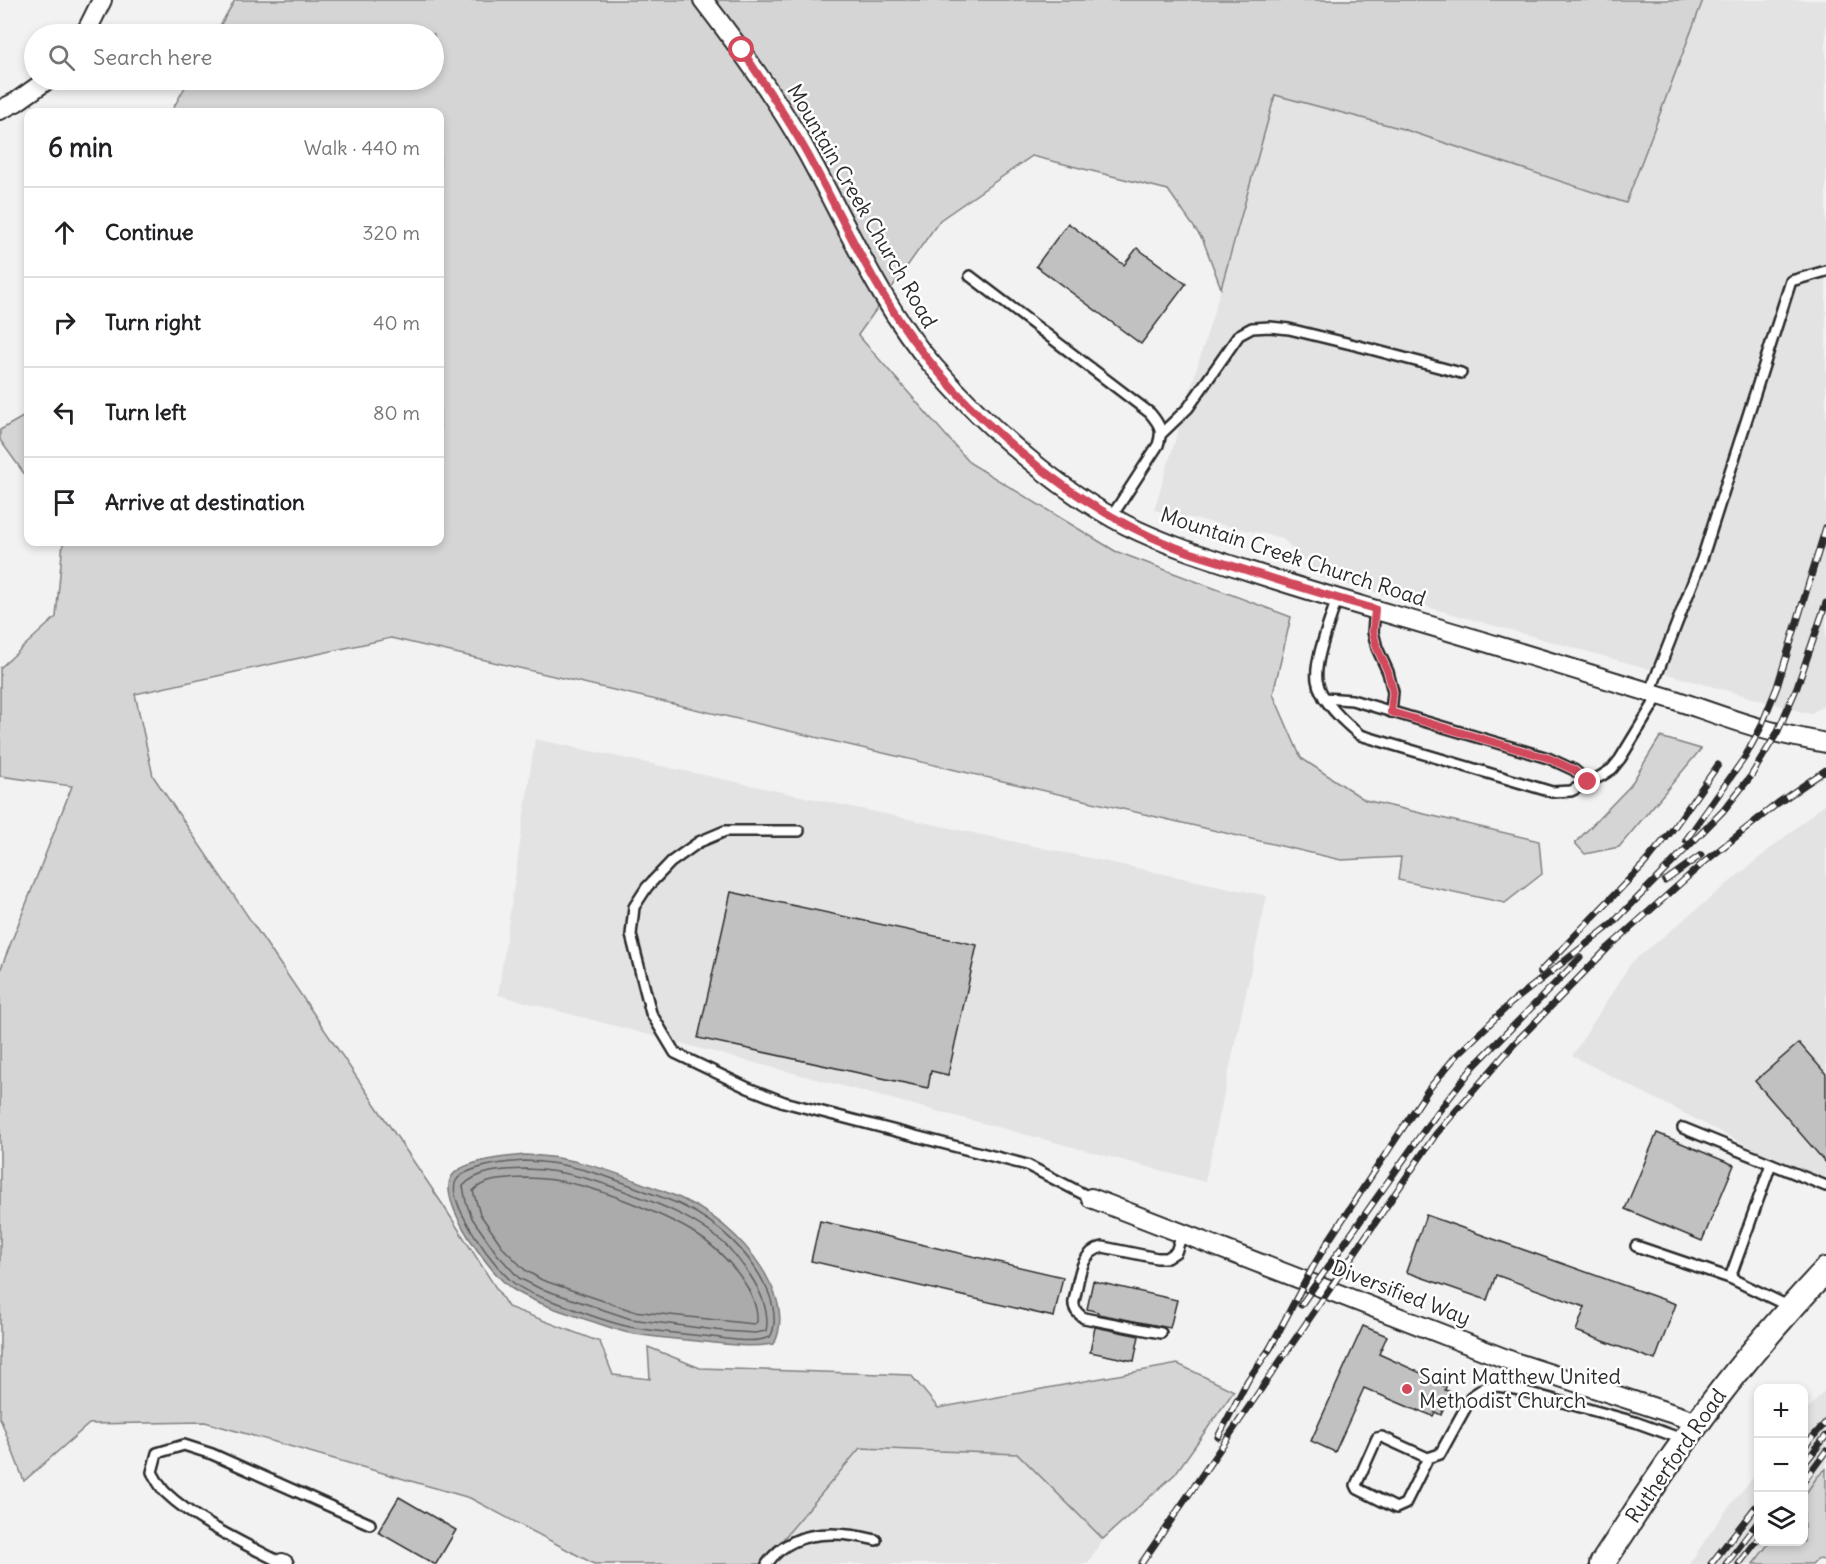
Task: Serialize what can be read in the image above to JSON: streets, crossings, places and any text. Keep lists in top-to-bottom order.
{
  "streets": {
    "street": ["Mountain Creek Church Road", "Diversified Way", "Rutherford Road"]
  },
  "crossings": [
    ["Diversified Way", "Rutherford Road"]
  ],
  "places": ["Saint Matthew United Methodist Church"],
  "page": {
    "search": "Search here",
    "heading": ["6 min", "Walk · 440 m"],
    "list": [
      ["Continue", "320 m"],
      ["Turn right", "40 m"],
      ["Turn left", "80 m"],
      "Arrive at destination"
    ],
    "map_buttons": ["+", "−"]
  }
}
